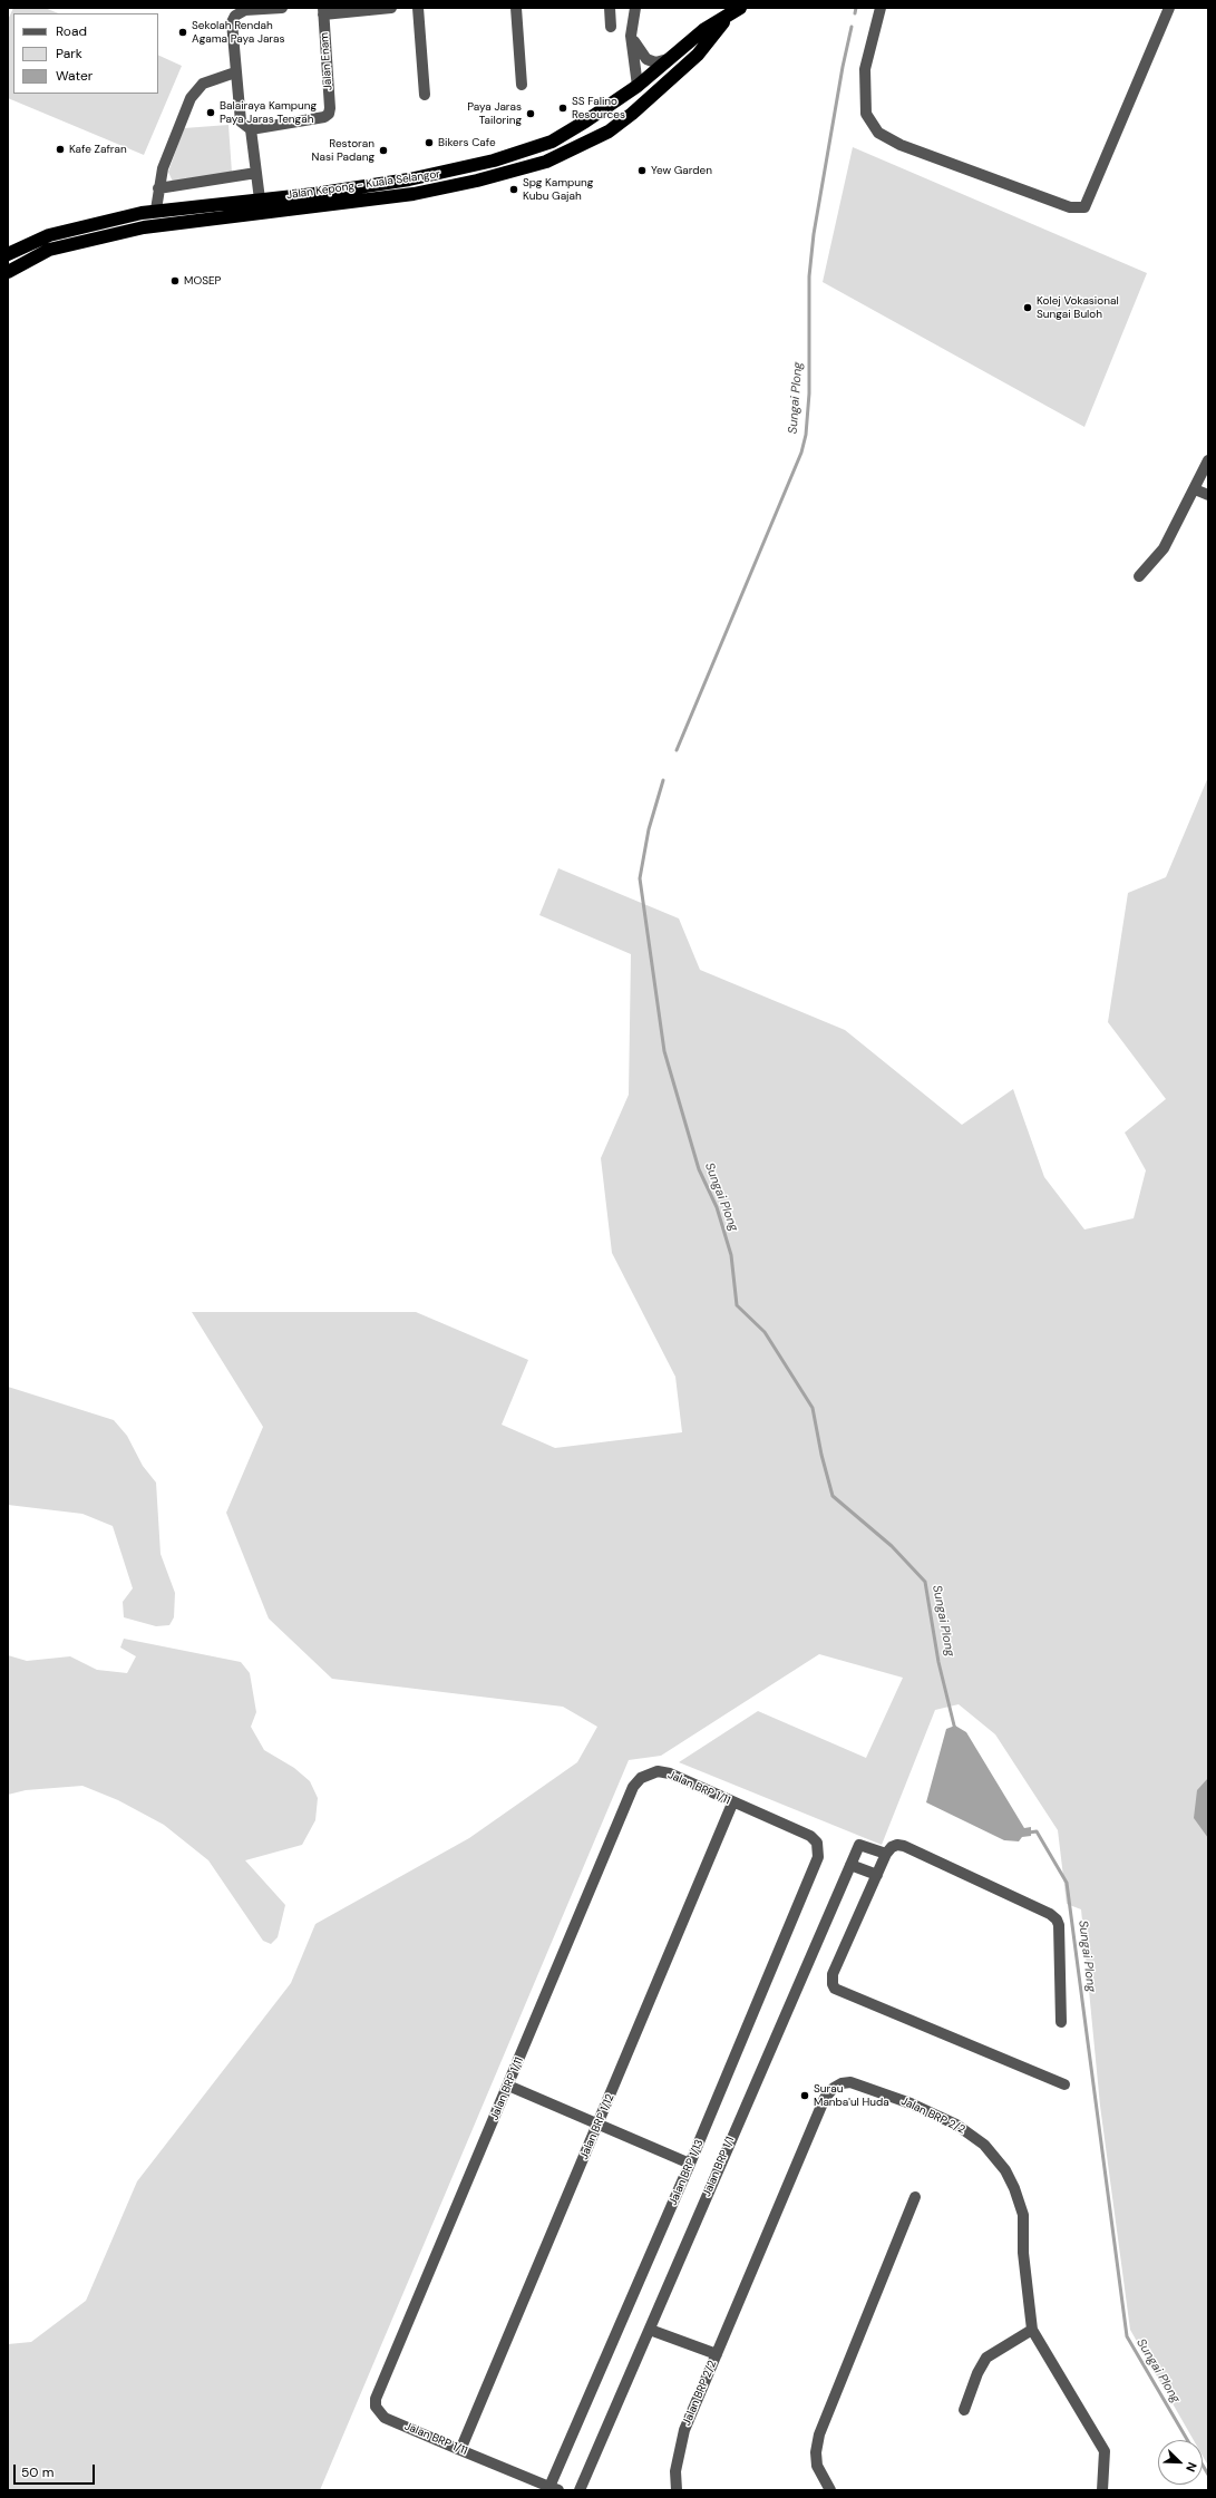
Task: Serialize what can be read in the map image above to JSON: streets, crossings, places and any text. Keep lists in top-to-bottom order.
{
  "streets": {
    "highway": ["Jalan Kepong - Kuala Selangor"],
    "street": [
      "Jalan Enam",
      "Jalan BRP 1/11",
      "Jalan BRP 2/2",
      "Jalan BRP 1/12",
      "Jalan BRP 1/1",
      "Jalan BRP 1/13"
    ]
  },
  "crossings": [
    ["Jalan BRP 1/11", "Jalan BRP 1/12"],
    ["Jalan BRP 1/11", "Jalan BRP 1/13"]
  ],
  "water": ["Sungai Plong"],
  "places": [
    "Sekolah Rendah Agama Paya Jaras",
    "SS Falino Resources",
    "Balairaya Kampung Paya Jaras Tengah",
    "Paya Jaras Tailoring",
    "Bikers Cafe",
    "Kafe Zafran",
    "Restoran Nasi Padang",
    "Yew Garden",
    "Spg Kampung Kubu Gajah",
    "MOSEP",
    "Kolej Vokasional Sungai Buloh",
    "Surau Manba'ul Huda"
  ],
  "legend": ["Road", "Park", "Water"],
  "scale_bar": "50 m",
  "north": "bottom right"
}
